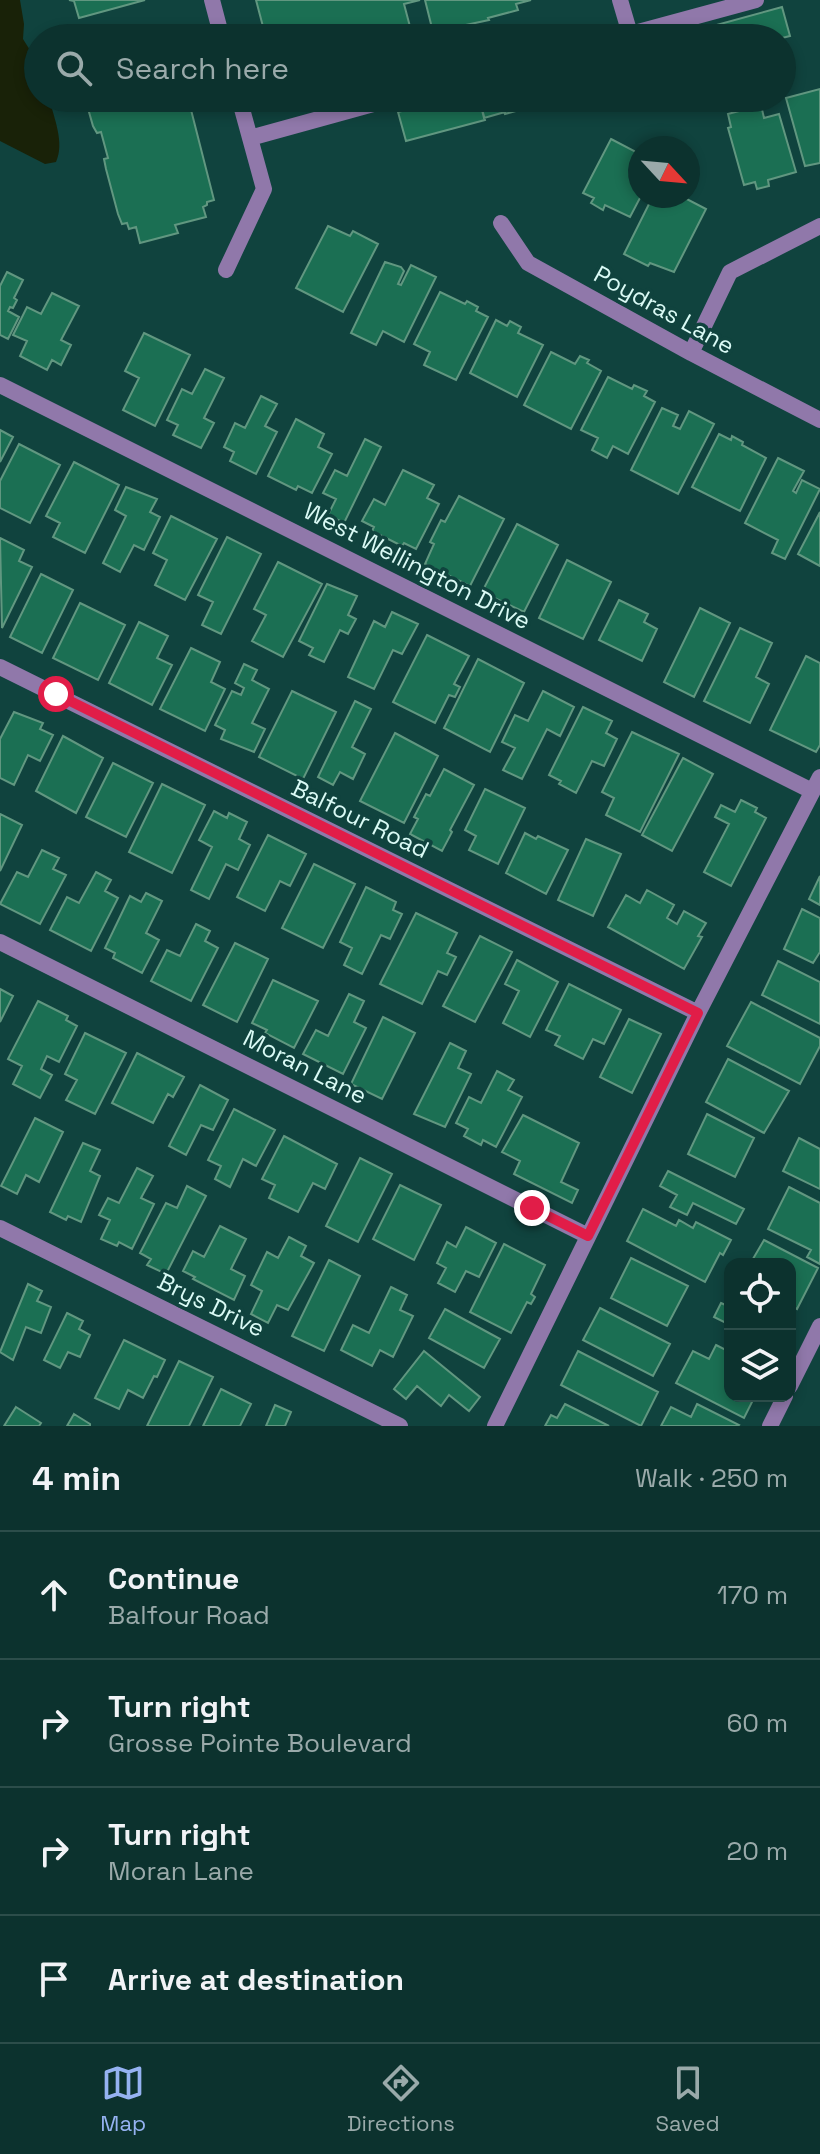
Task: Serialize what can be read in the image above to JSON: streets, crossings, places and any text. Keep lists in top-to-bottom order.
{
  "streets": {
    "street": [
      "Poydras Lane",
      "West Wellington Drive",
      "Balfour Road",
      "Moran Lane",
      "Brys Drive"
    ]
  },
  "north": "bottom right",
  "page": {
    "search": "Search here",
    "heading": ["4 min", "Walk · 250 m"],
    "list": [
      ["Continue", "Balfour Road", "170 m"],
      ["Turn right", "Grosse Pointe Boulevard", "60 m"],
      ["Turn right", "Moran Lane", "20 m"],
      "Arrive at destination"
    ],
    "nav": ["Map", "Directions", "Saved"]
  }
}
